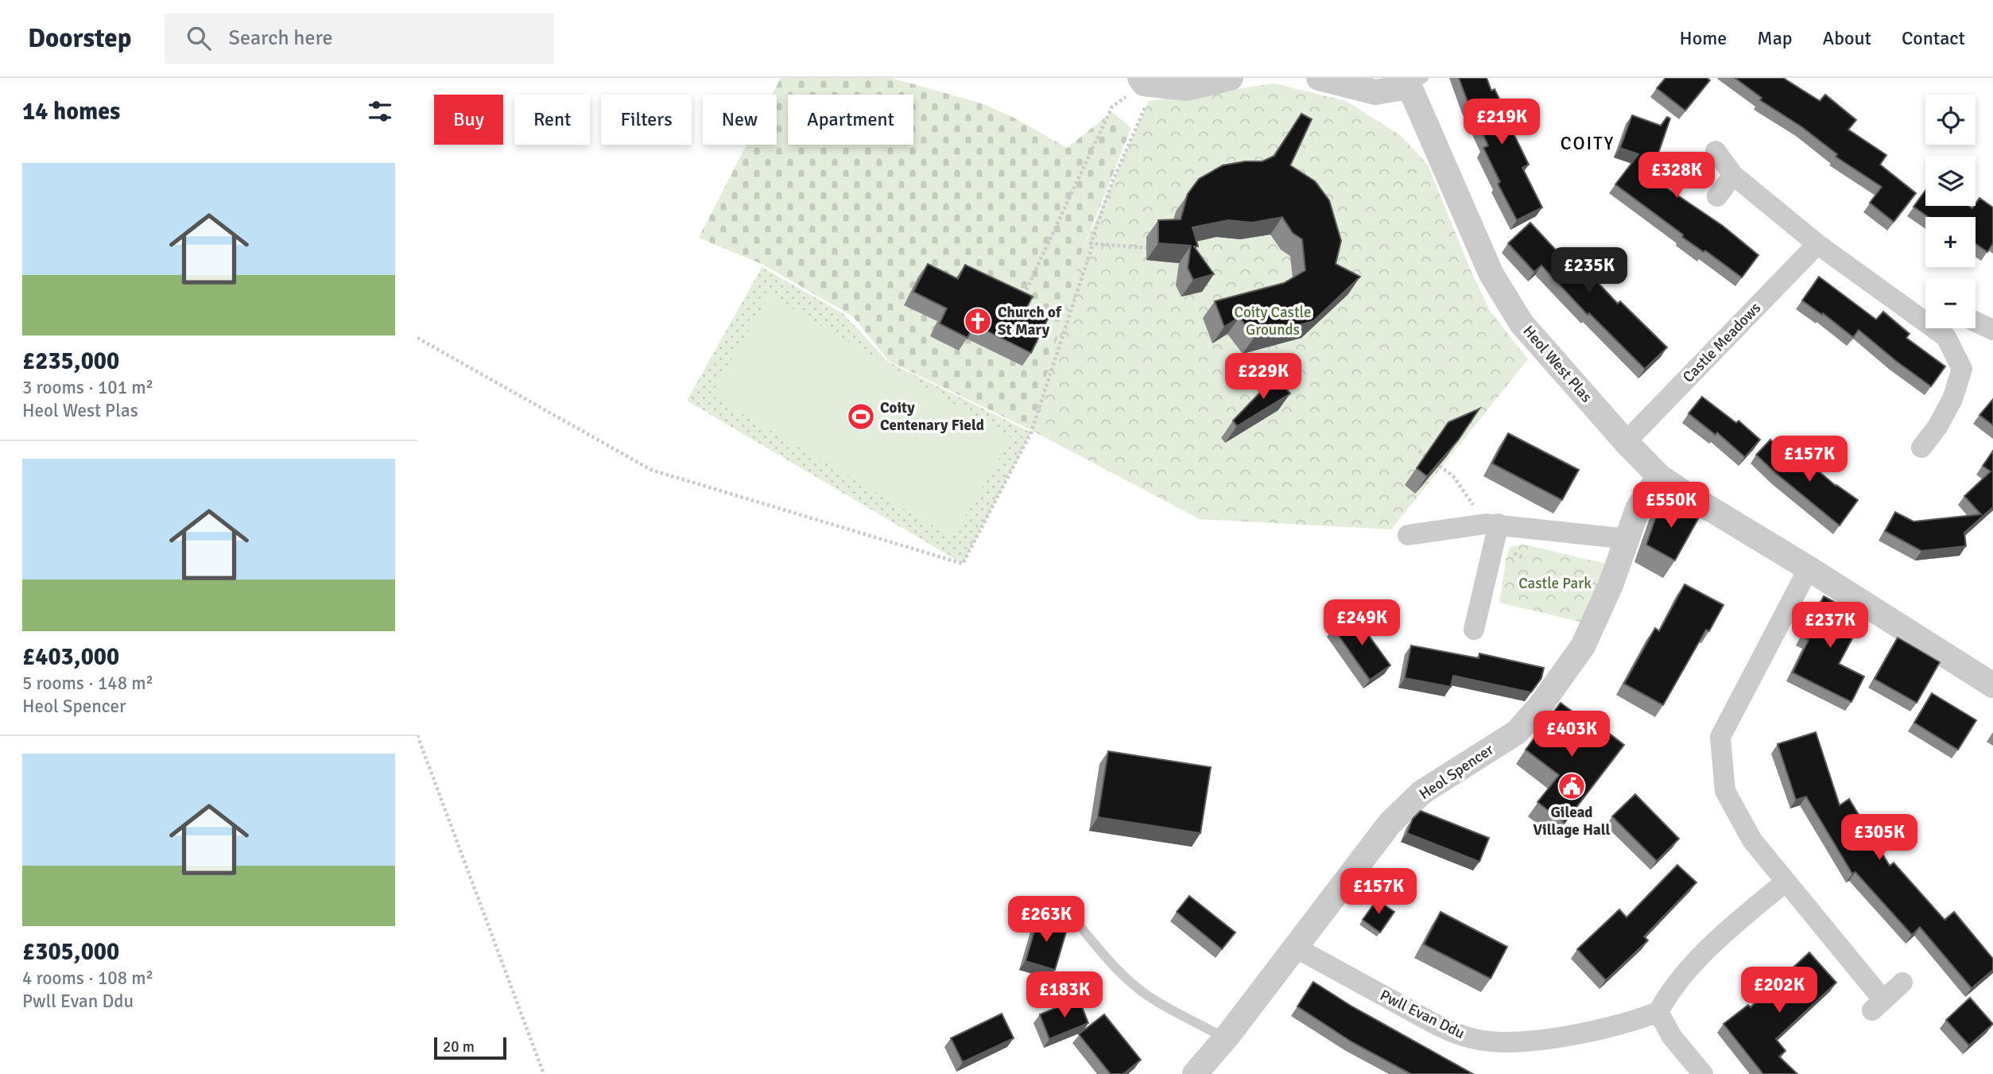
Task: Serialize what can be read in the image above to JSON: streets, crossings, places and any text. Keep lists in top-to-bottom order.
{
  "streets": {
    "street": [
      "Castle Meadows",
      "Heol West Plas",
      "Heol Spencer",
      "Pwll Evan Ddu"
    ]
  },
  "crossings": [
    ["Castle Meadows", "Heol West Plas"],
    ["Heol West Plas", "Heol Spencer"],
    ["Heol Spencer", "Pwll Evan Ddu"]
  ],
  "districts": ["COITY"],
  "parks": ["Coity Castle Grounds", "Castle Park"],
  "places": {
    "church": ["Church of St Mary"],
    "sports": ["Coity Centenary Field"],
    "public building": ["Gilead Village Hall"]
  },
  "scale_bar": "20 m",
  "page": {
    "header": "Doorstep",
    "search": "Search here",
    "nav": [
      "Home",
      "Map",
      "About",
      "Contact"
    ],
    "heading": "14 homes",
    "map_buttons": ["+", "−"],
    "chip": [
      "Buy",
      "Rent",
      "Filters",
      "New",
      "Apartment"
    ],
    "price": [
      "£219K",
      "£328K",
      "£235K",
      "£229K",
      "£157K",
      "£550K",
      "£249K",
      "£237K",
      "£403K",
      "£305K",
      "£157K",
      "£263K",
      "£202K",
      "£183K"
    ],
    "list": [
      {
        "name": "£235,000",
        "note": "3 rooms · 101 m² · Heol West Plas"
      },
      {
        "name": "£403,000",
        "note": "5 rooms · 148 m² · Heol Spencer"
      },
      {
        "name": "£305,000",
        "note": "4 rooms · 108 m² · Pwll Evan Ddu"
      }
    ],
    "scale": "20 m"
  }
}
